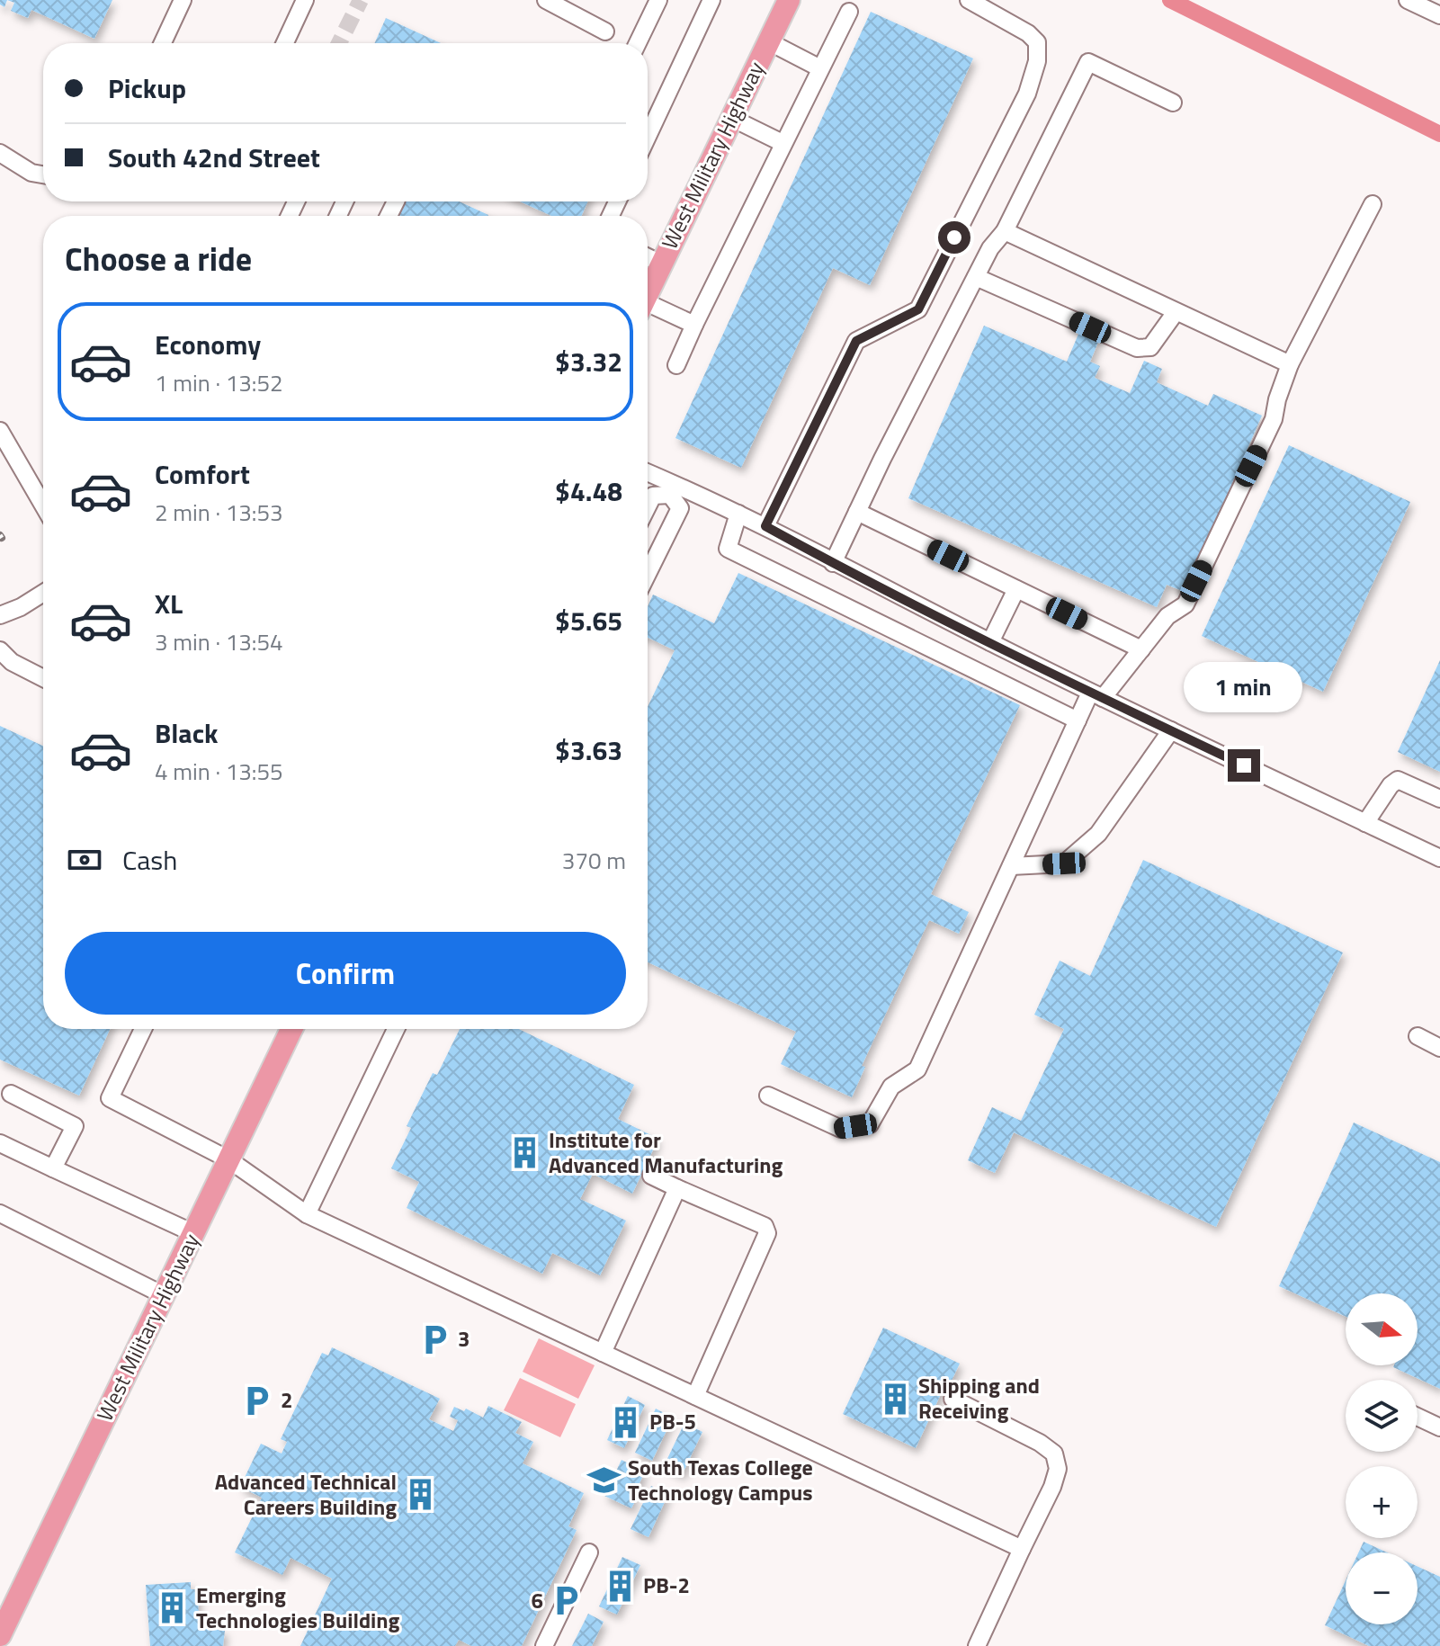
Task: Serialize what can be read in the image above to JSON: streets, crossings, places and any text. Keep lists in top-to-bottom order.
{
  "streets": {
    "main road": ["West Military Highway"]
  },
  "places": {
    "building": [
      "Institute for Advanced Manufacturing",
      "Shipping and Receiving",
      "PB-5",
      "Advanced Technical Careers Building",
      "PB-2",
      "Emerging Technologies Building"
    ],
    "parking": ["3", "2", "6"],
    "school or university": ["South Texas College Technology Campus"]
  },
  "north": "right",
  "page": {
    "banner": ["Pickup", "South 42nd Street"],
    "heading": "Choose a ride",
    "list": [
      {
        "name": "Economy",
        "note": "1 min · 13:52",
        "value": "$3.32"
      },
      {
        "name": "Comfort",
        "note": "2 min · 13:53",
        "value": "$4.48"
      },
      {
        "name": "XL",
        "note": "3 min · 13:54",
        "value": "$5.65"
      },
      {
        "name": "Black",
        "note": "4 min · 13:55",
        "value": "$3.63"
      }
    ],
    "bubble": "1 min",
    "pay": ["Cash", "370 m"],
    "buttons": "Confirm",
    "map_buttons": ["+", "−"]
  }
}
